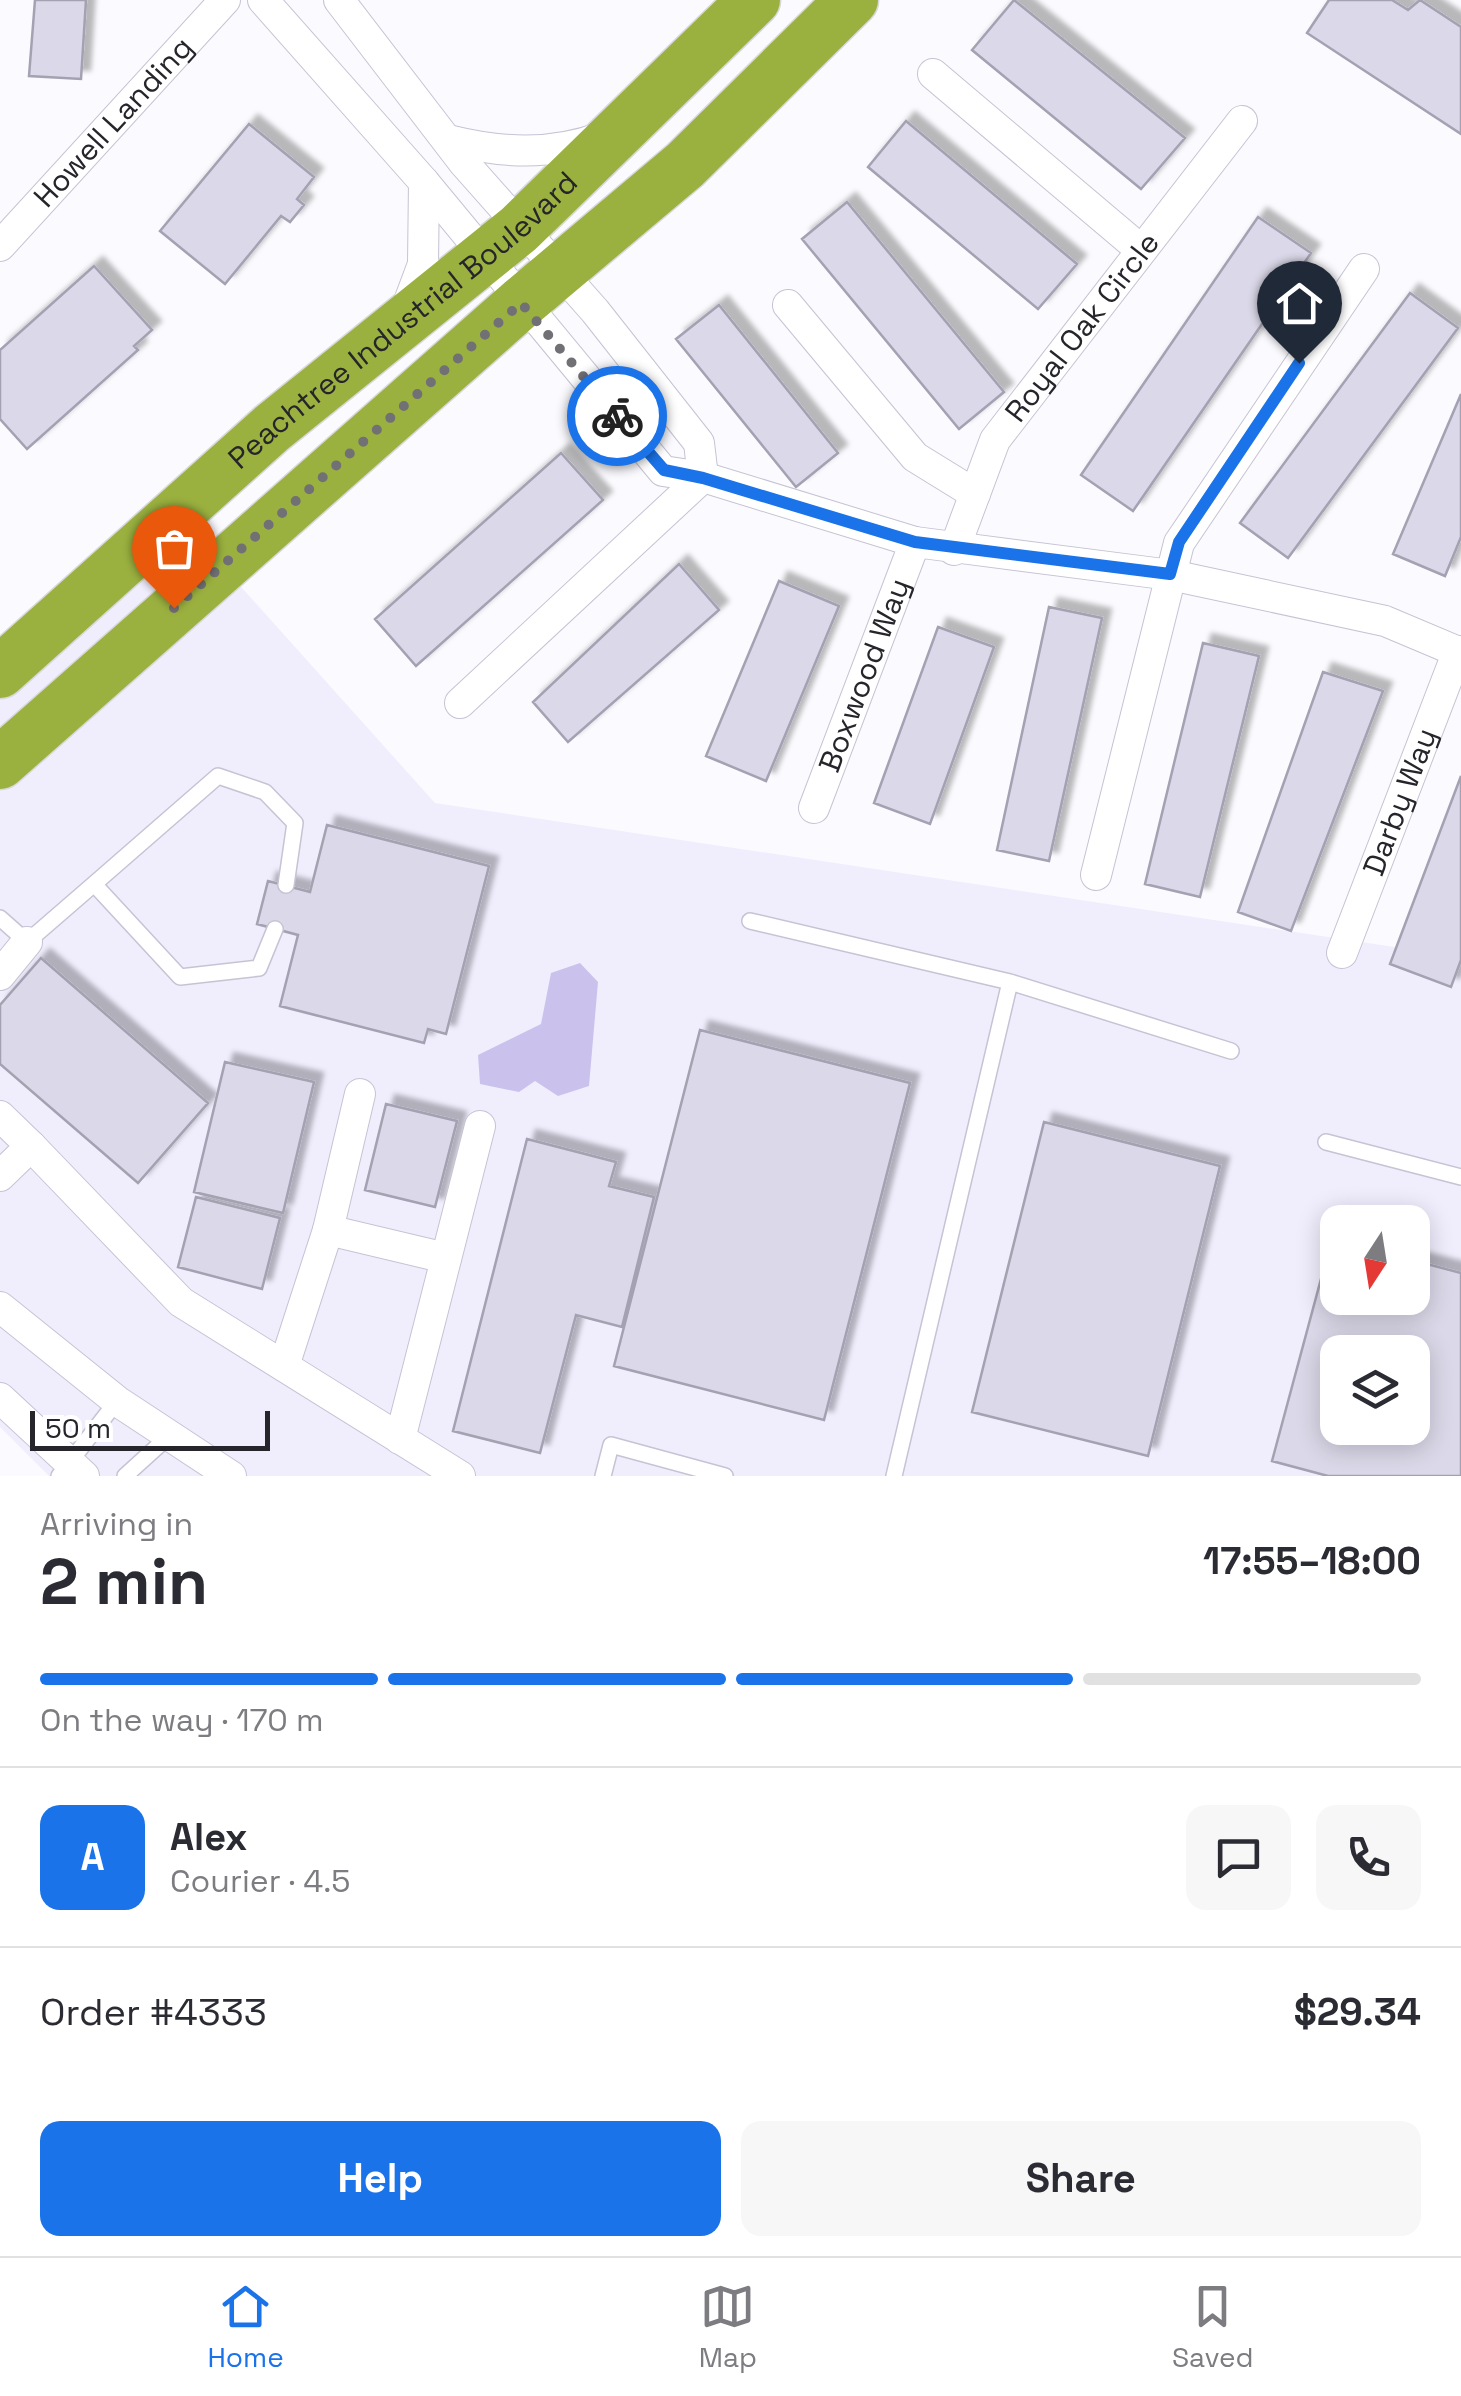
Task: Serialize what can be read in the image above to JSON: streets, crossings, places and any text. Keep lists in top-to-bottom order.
{
  "streets": {
    "highway": ["Peachtree Industrial Boulevard"],
    "street": [
      "Howell Landing",
      "Royal Oak Circle",
      "Boxwood Way",
      "Darby Way"
    ]
  },
  "scale_bar": "50 m",
  "north": "bottom",
  "page": {
    "scale": "50 m",
    "heading": ["2 min", "Arriving in", "17:55–18:00"],
    "panel": [
      "Alex",
      "Courier · 4.5",
      "Order #4333",
      "$29.34"
    ],
    "bar": "On the way · 170 m",
    "round": "A",
    "buttons": ["Help", "Share"],
    "tabs": ["Home", "Map", "Saved"]
  }
}
